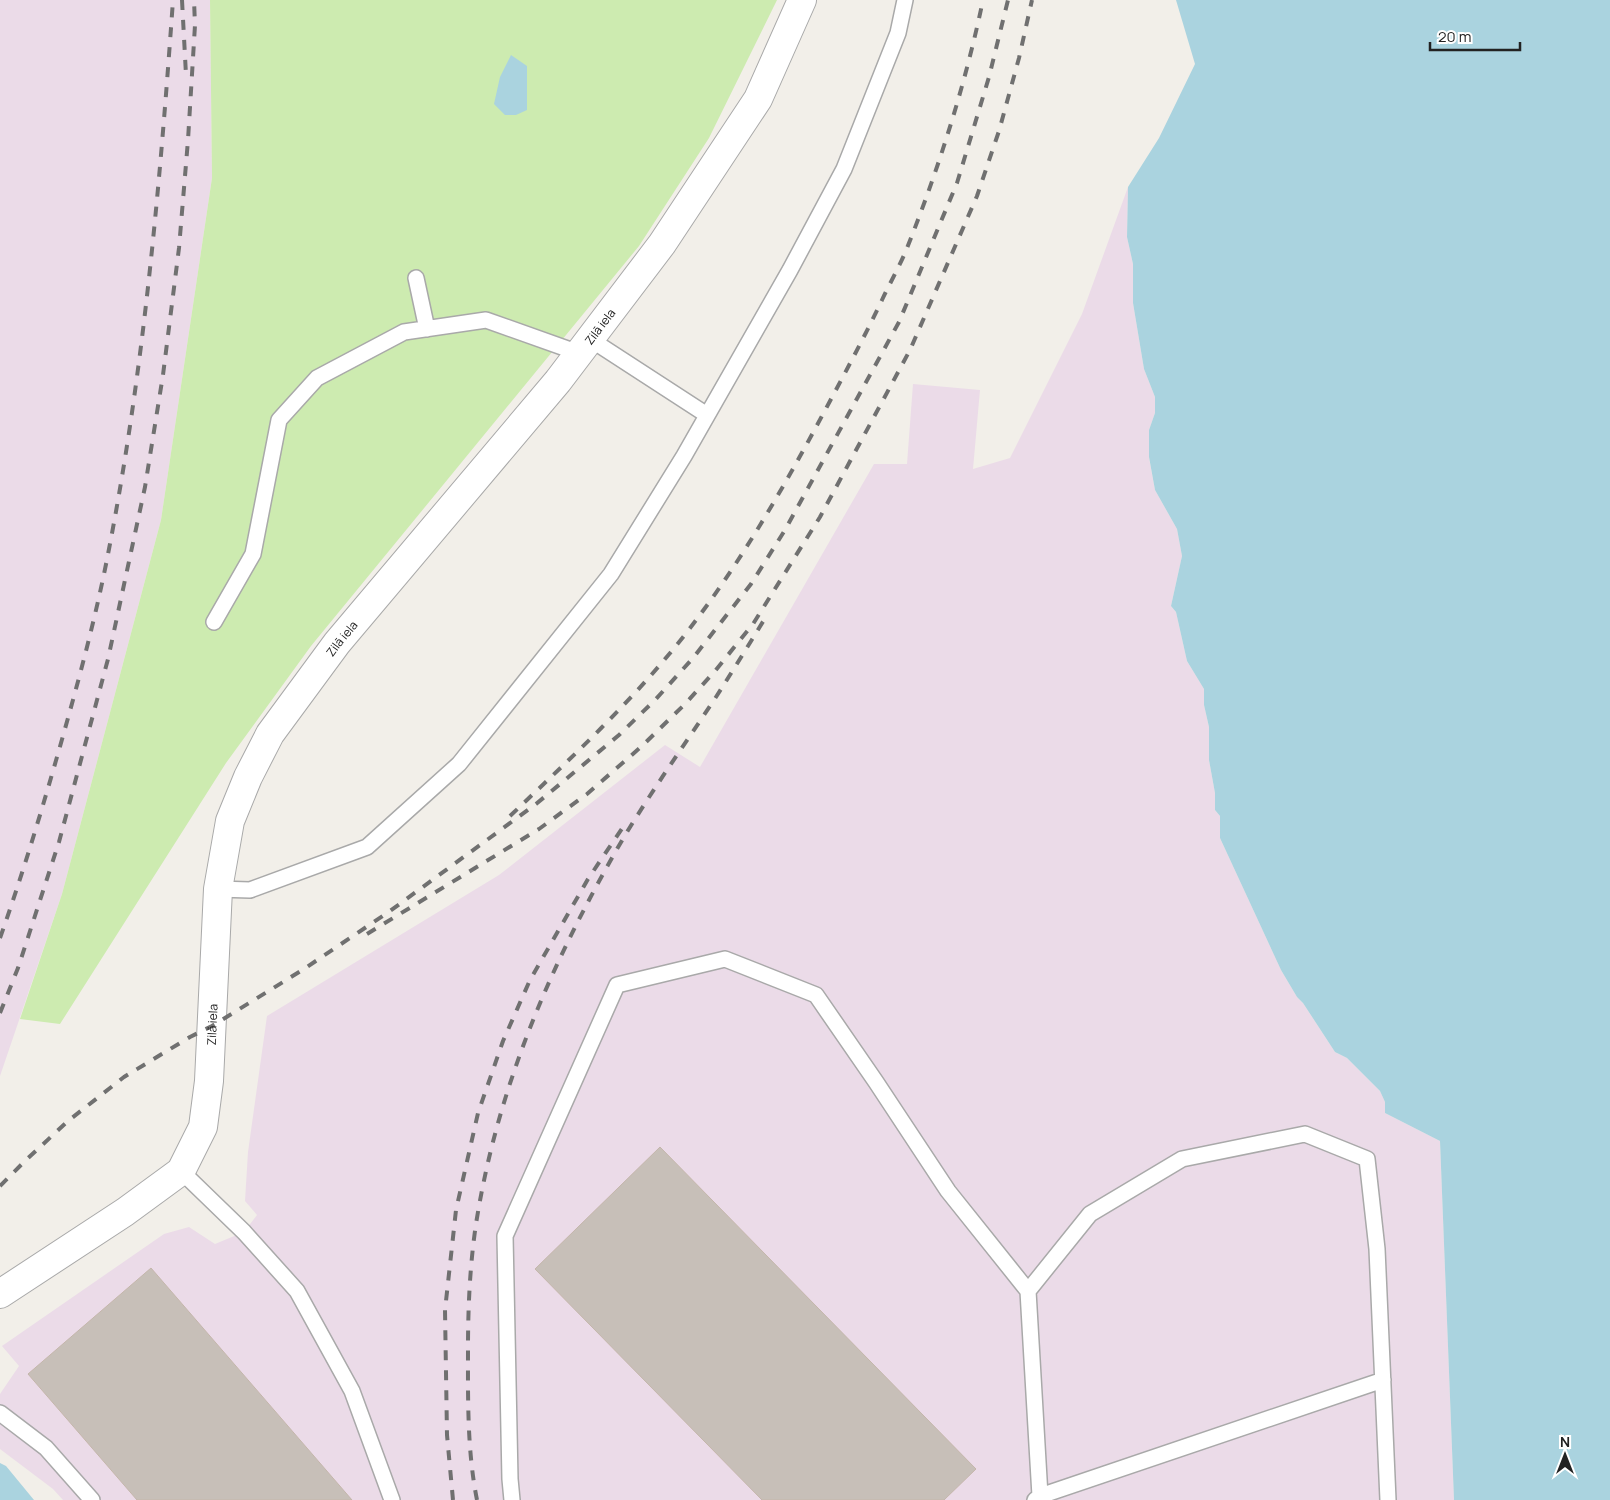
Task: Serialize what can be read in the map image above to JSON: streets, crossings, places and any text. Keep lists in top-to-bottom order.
{
  "streets": {
    "street": ["Zilā iela"]
  },
  "scale_bar": "20 m",
  "north": "top"
}
